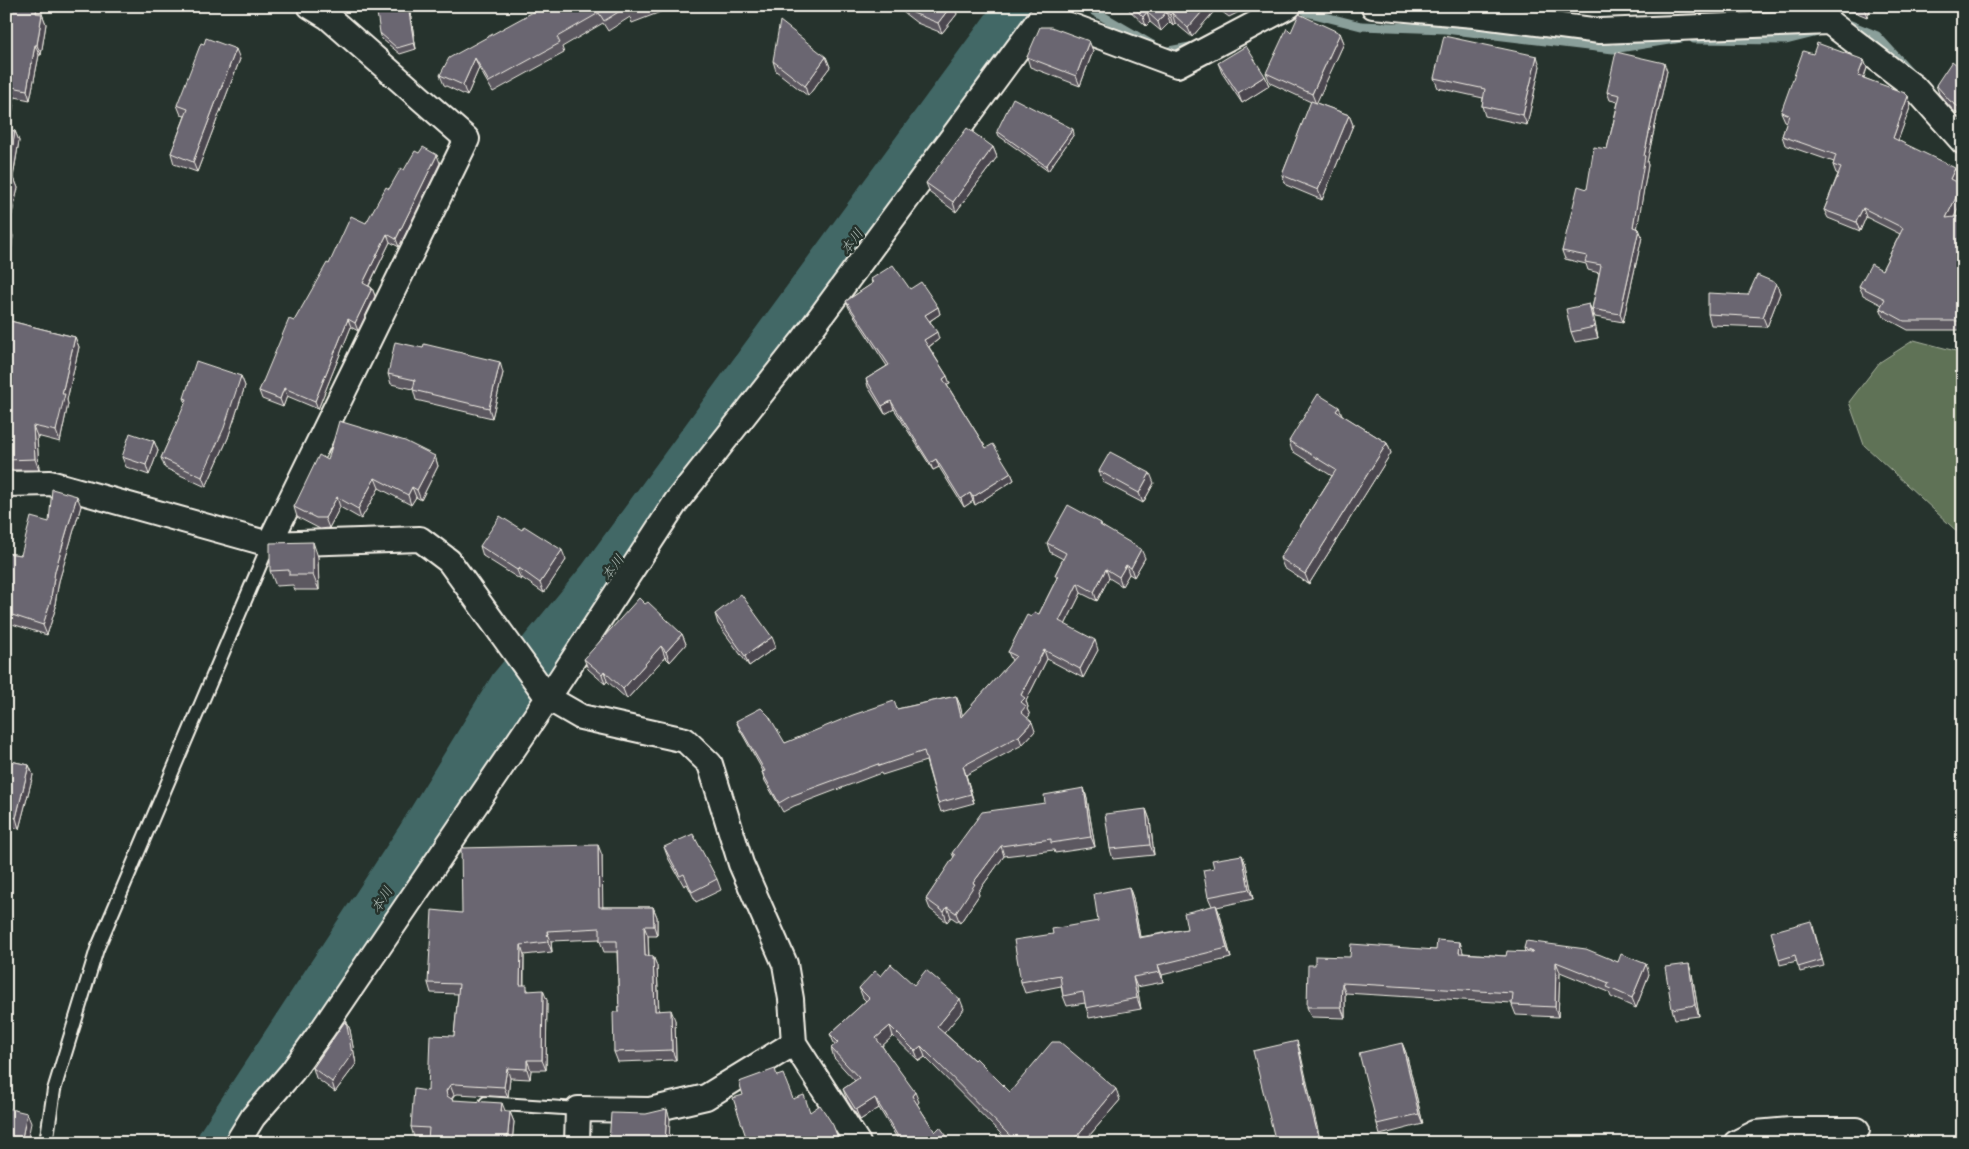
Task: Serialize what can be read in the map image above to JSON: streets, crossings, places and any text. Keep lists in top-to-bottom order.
{
  "water": ["本川"]
}
